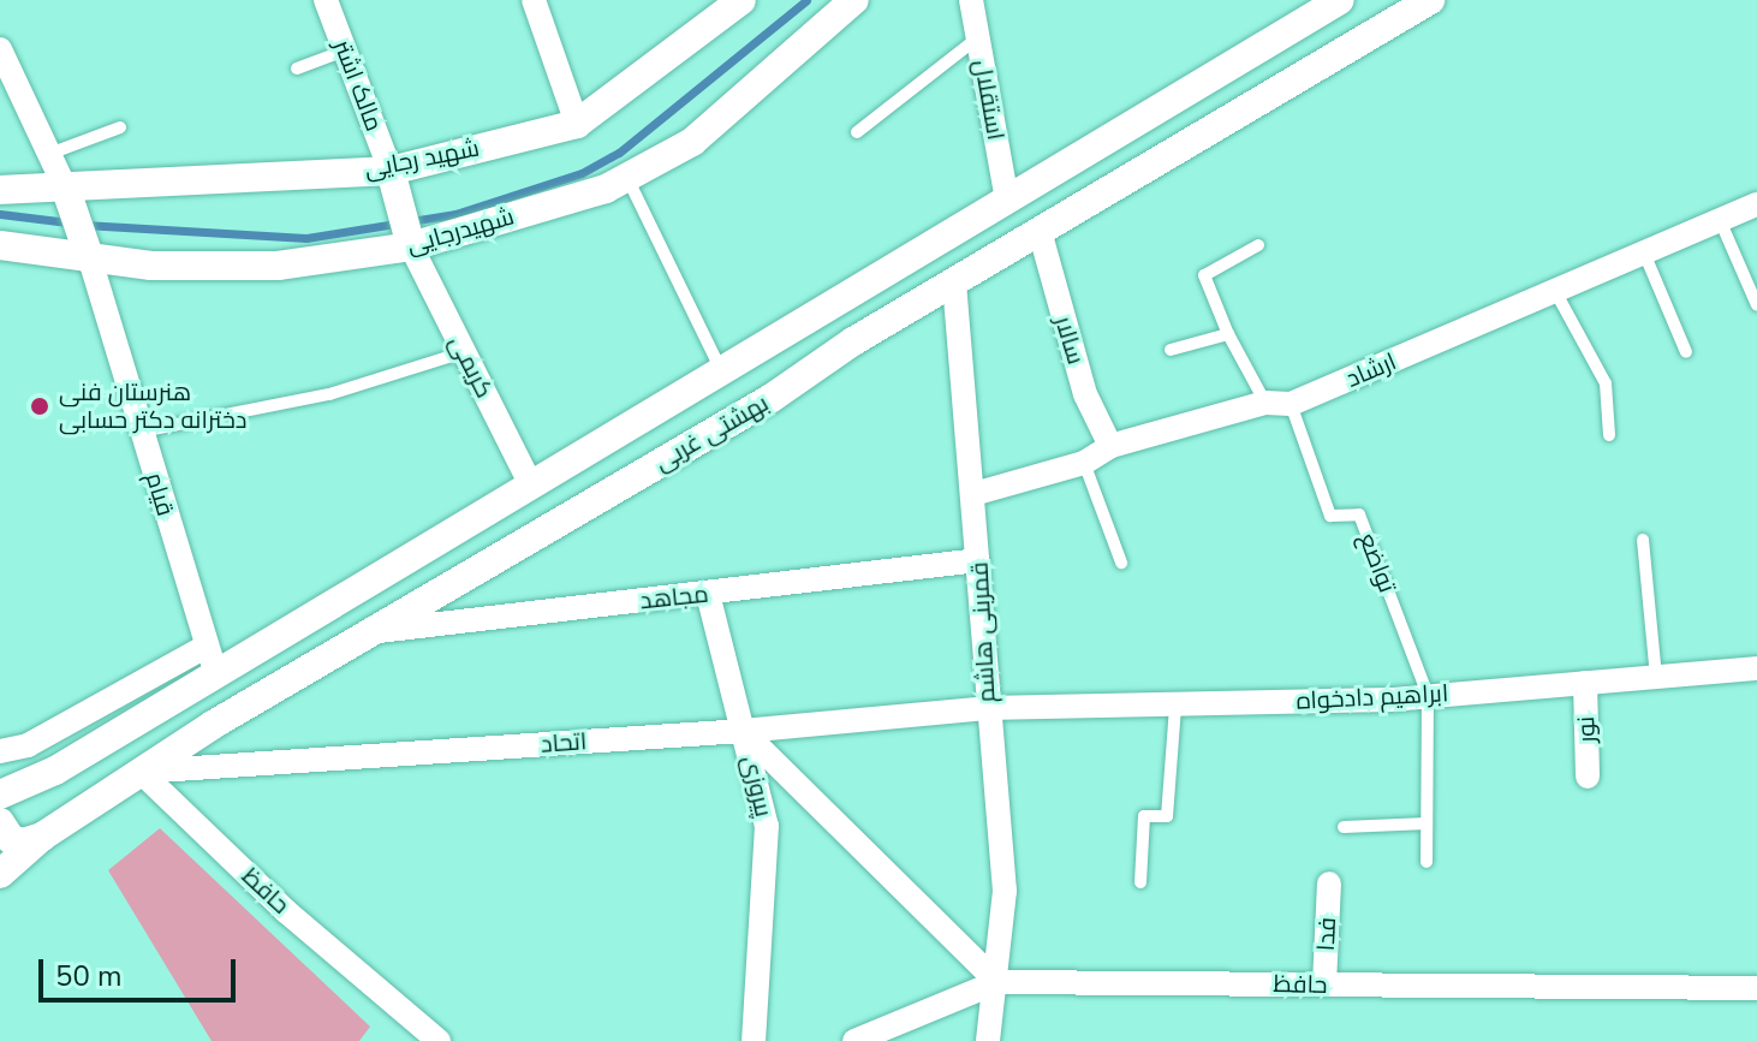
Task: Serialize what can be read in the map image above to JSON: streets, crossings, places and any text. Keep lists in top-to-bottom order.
{
  "streets": {
    "street": [
      "مالک اشتر",
      "استقلال",
      "شهید رجایی",
      "شهیدرجایی",
      "سالار",
      "کریمی",
      "ارشاد",
      "بهشتی غربی",
      "قیام",
      "مجاهد",
      "قمربنی هاشم",
      "ابراهیم دادخواه",
      "نور",
      "اتحاد",
      "پیروزی",
      "حافظ",
      "فدا"
    ],
    "lane": ["تواضع"]
  },
  "crossings": [
    ["مالک اشتر", "شهید رجایی"],
    ["استقلال", "بهشتی غربی"],
    ["شهیدرجایی", "کریمی"],
    ["شهیدرجایی", "قیام"],
    ["سالار", "ارشاد"],
    ["سالار", "بهشتی غربی"],
    ["کریمی", "بهشتی غربی"],
    ["ارشاد", "تواضع"],
    ["ارشاد", "قمربنی هاشم"],
    ["بهشتی غربی", "قیام"],
    ["بهشتی غربی", "مجاهد"],
    ["بهشتی غربی", "قمربنی هاشم"],
    ["بهشتی غربی", "اتحاد"],
    ["بهشتی غربی", "حافظ"],
    ["تواضع", "ابراهیم دادخواه"],
    ["مجاهد", "قمربنی هاشم"],
    ["مجاهد", "پیروزی"],
    ["قمربنی هاشم", "ابراهیم دادخواه"],
    ["قمربنی هاشم", "اتحاد"],
    ["قمربنی هاشم", "حافظ"],
    ["ابراهیم دادخواه", "نور"],
    ["ابراهیم دادخواه", "اتحاد"],
    ["اتحاد", "پیروزی"],
    ["اتحاد", "حافظ"],
    ["حافظ", "فدا"]
  ],
  "places": ["هنرستان فنی دخترانه دکتر حسابی"],
  "scale_bar": "50 m"
}
